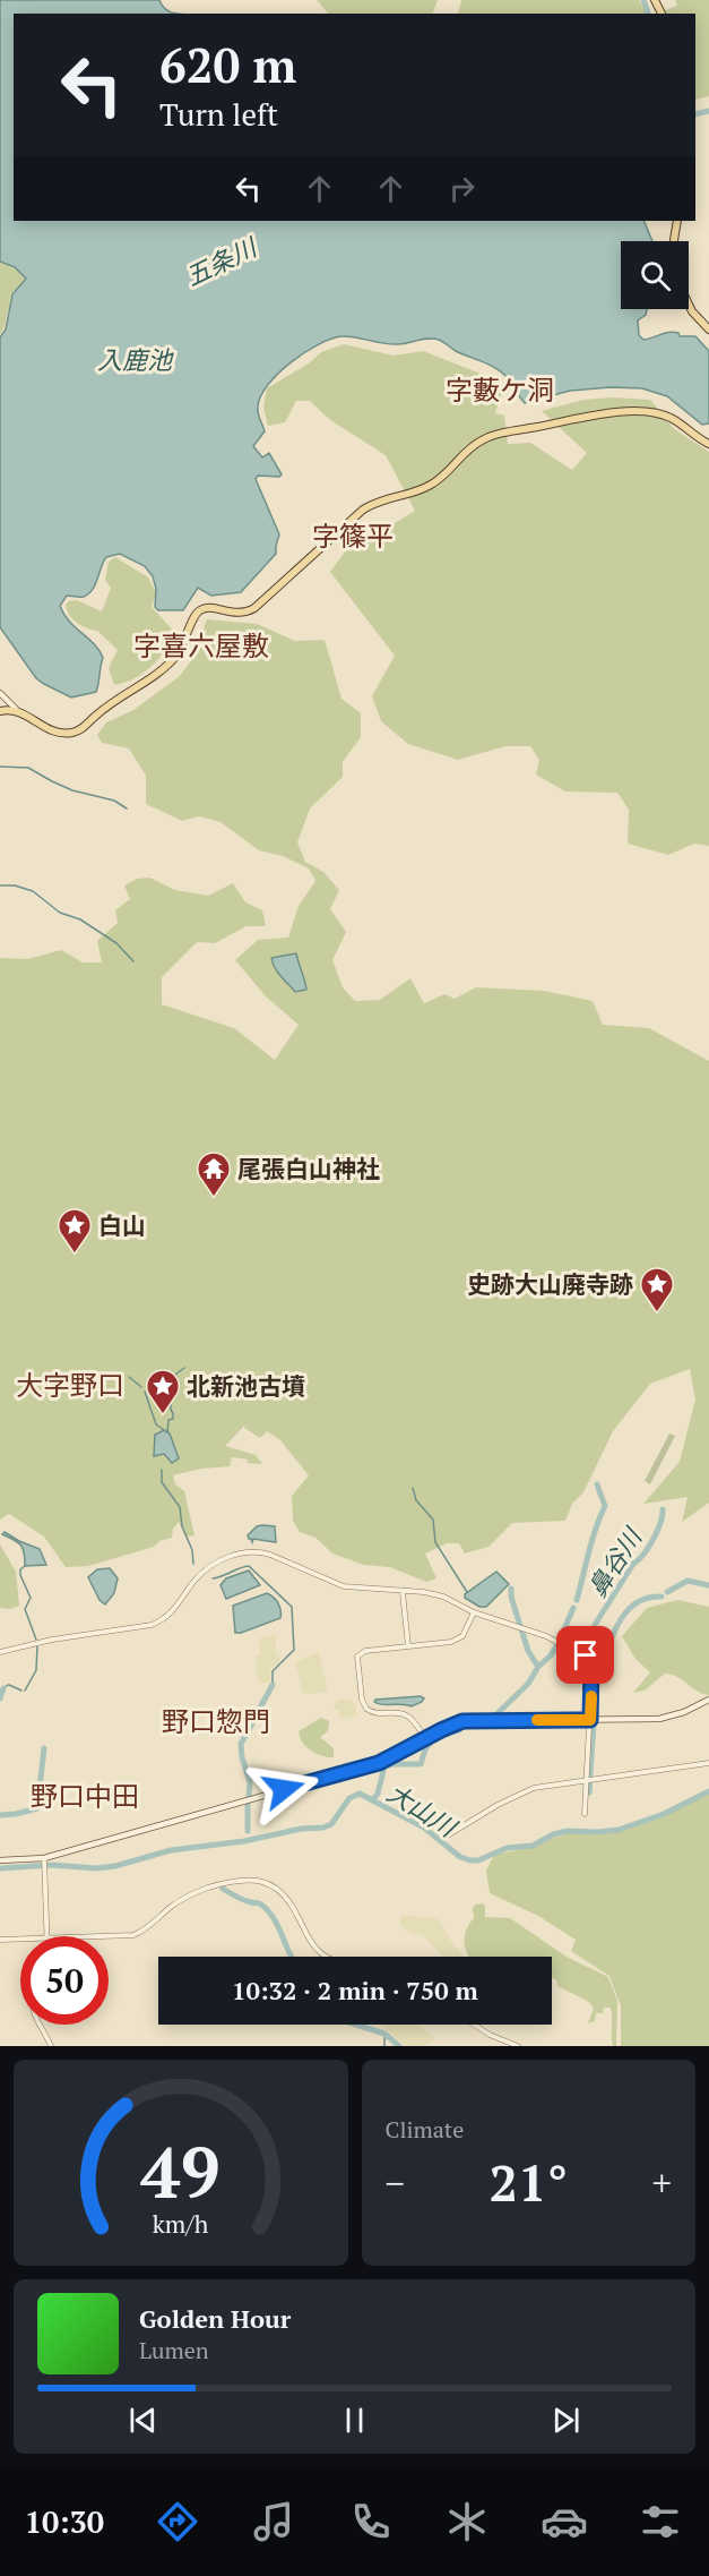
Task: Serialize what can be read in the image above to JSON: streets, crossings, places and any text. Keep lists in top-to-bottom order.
{
  "districts": [
    "字藪ケ洞",
    "字篠平",
    "字喜六屋敷",
    "大字野口",
    "野口惣門",
    "野口中田"
  ],
  "water": [
    "五条川",
    "入鹿池",
    "鼻谷川",
    "大山川"
  ],
  "places": {
    "temple": ["尾張白山神社"],
    "place": ["白山", "史跡大山廃寺跡", "北新池古墳"]
  },
  "page": {
    "turn": ["620 m", "Turn left"],
    "limit": "50",
    "trip": "10:32 · 2 min · 750 m",
    "tile": "Climate",
    "heat": ["−", "21°", "+"],
    "song": ["Golden Hour", "Lumen"],
    "tabs": "10:30",
    "gauge": ["49", "km/h"]
  }
}
